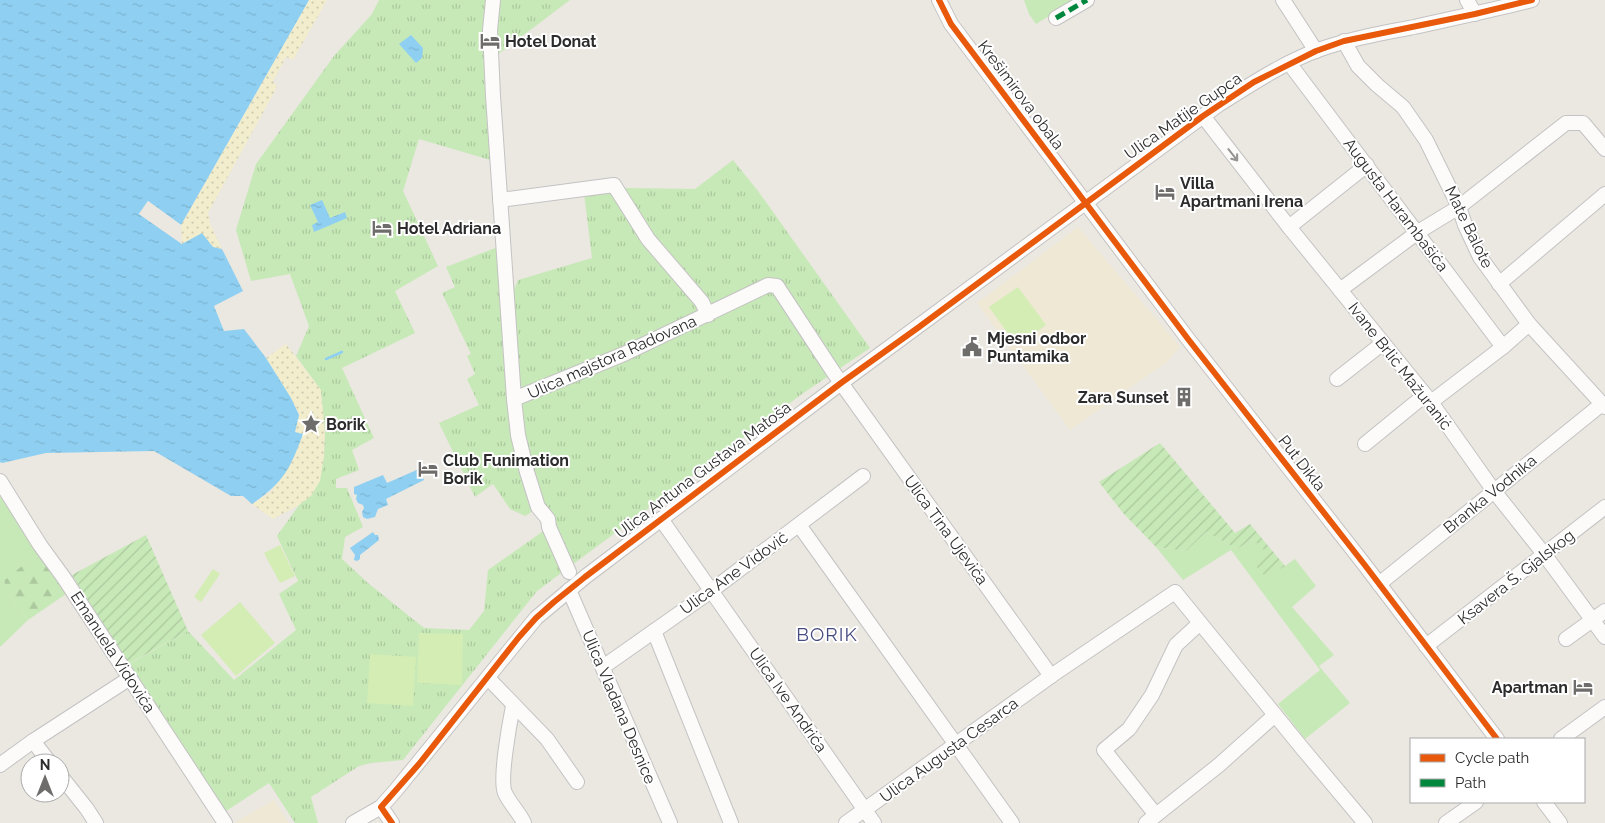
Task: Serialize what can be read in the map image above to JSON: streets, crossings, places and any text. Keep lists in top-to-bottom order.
{
  "streets": {
    "street": [
      "Krešimirova obala",
      "Ulica Matije Gupca",
      "Augusta Harambašića",
      "Mate Balote",
      "Ulica majstora Radovana",
      "Ivane Brlić Mažuranić",
      "Put Dikla",
      "Ulica Antuna Gustava Matoša",
      "Branka Vodnika",
      "Ulica Tina Ujevića",
      "Ulica Ane Vidović",
      "Ksavera Š. Gjalskog",
      "Emanuela Vidovića",
      "Ulica Ive Andrića",
      "Ulica Vladana Desnice",
      "Ulica Augusta Cesarca"
    ]
  },
  "crossings": [
    ["Krešimirova obala", "Ulica Matije Gupca"],
    ["Krešimirova obala", "Put Dikla"],
    ["Krešimirova obala", "Ulica Antuna Gustava Matoša"],
    ["Ulica Matije Gupca", "Augusta Harambašića"],
    ["Ulica Matije Gupca", "Mate Balote"],
    ["Ulica Matije Gupca", "Ivane Brlić Mažuranić"],
    ["Ulica Matije Gupca", "Put Dikla"],
    ["Ulica Matije Gupca", "Ulica Antuna Gustava Matoša"],
    ["Mate Balote", "Branka Vodnika"],
    ["Ulica majstora Radovana", "Ulica Antuna Gustava Matoša"],
    ["Ulica majstora Radovana", "Ulica Tina Ujevića"],
    ["Ivane Brlić Mažuranić", "Branka Vodnika"],
    ["Ivane Brlić Mažuranić", "Ksavera Š. Gjalskog"],
    ["Put Dikla", "Ulica Antuna Gustava Matoša"],
    ["Put Dikla", "Branka Vodnika"],
    ["Put Dikla", "Ksavera Š. Gjalskog"],
    ["Ulica Antuna Gustava Matoša", "Ulica Tina Ujevića"],
    ["Ulica Antuna Gustava Matoša", "Ulica Ive Andrića"],
    ["Ulica Antuna Gustava Matoša", "Ulica Vladana Desnice"],
    ["Ulica Tina Ujevića", "Ulica Augusta Cesarca"],
    ["Ulica Ane Vidović", "Ulica Ive Andrića"],
    ["Ulica Ane Vidović", "Ulica Vladana Desnice"],
    ["Ulica Ive Andrića", "Ulica Augusta Cesarca"]
  ],
  "districts": ["BORIK"],
  "places": {
    "hotel": [
      "Hotel Donat",
      "Villa Apartmani Irena",
      "Hotel Adriana",
      "Club Funimation Borik",
      "Apartman"
    ],
    "public building": ["Mjesni odbor Puntamika"],
    "building": ["Zara Sunset"],
    "place": ["Borik"]
  },
  "legend": ["Cycle path", "Path"],
  "north": "top"
}
